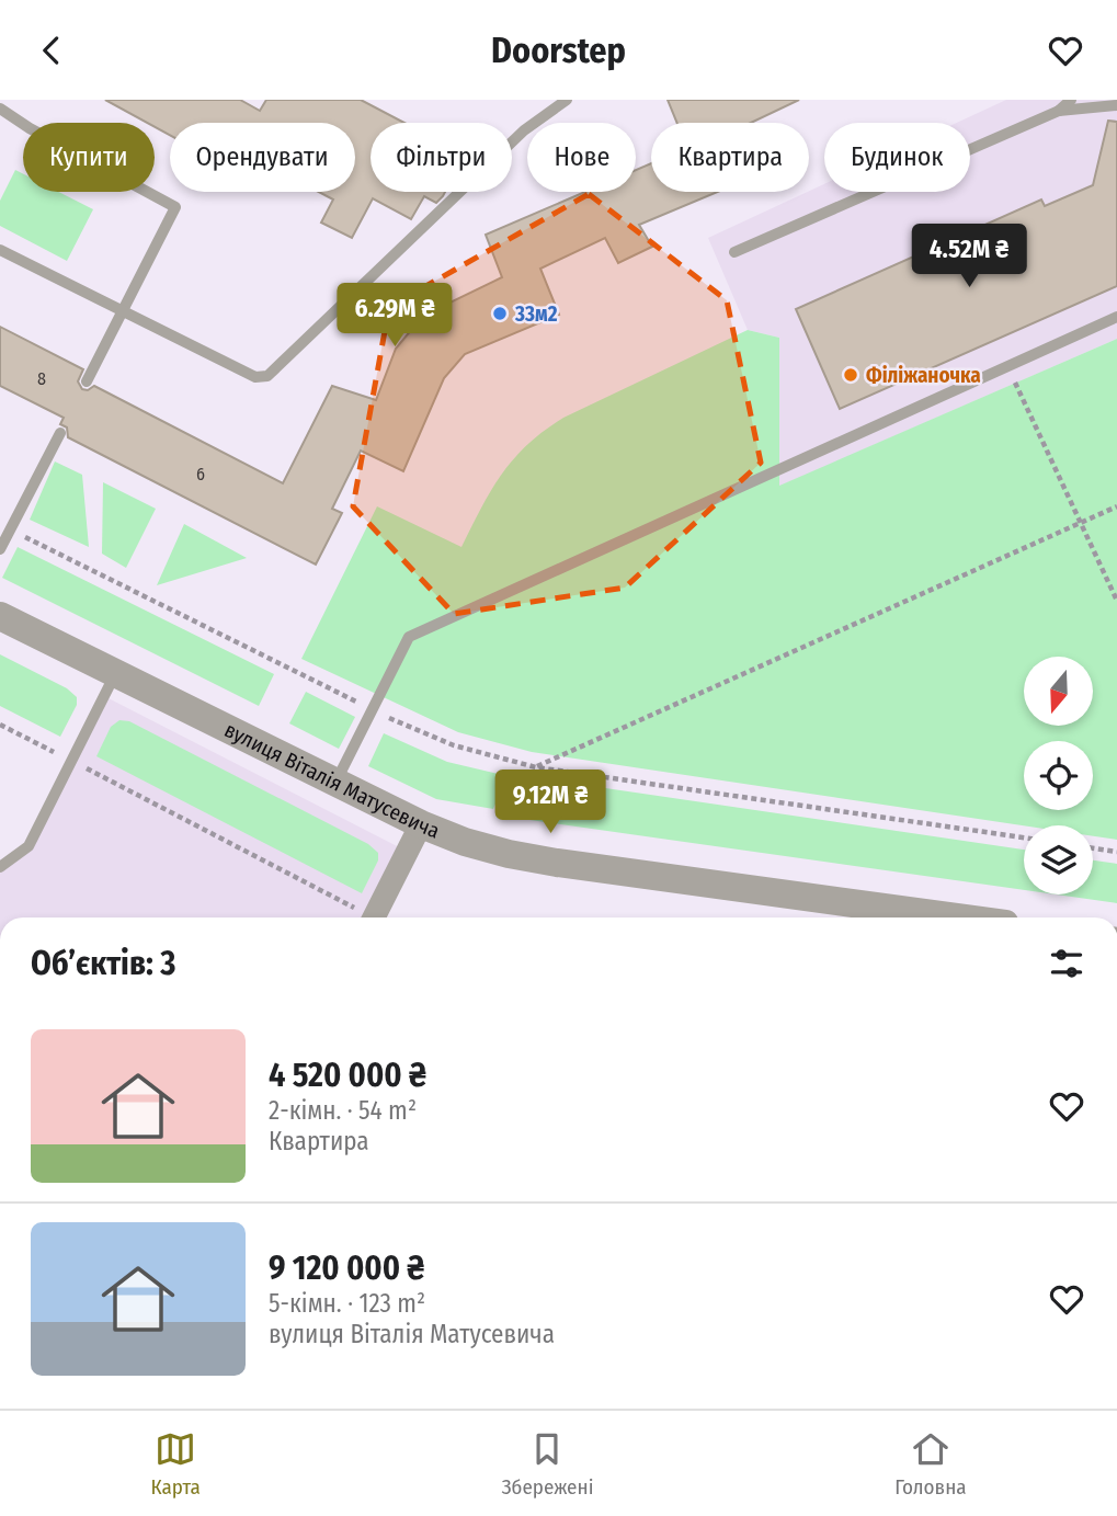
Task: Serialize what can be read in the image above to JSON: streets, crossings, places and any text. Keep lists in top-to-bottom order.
{
  "streets": {
    "street": ["вулиця Віталія Матусевича"]
  },
  "places": ["33м2", "Філіжаночка"],
  "house_numbers": ["8", "6"],
  "north": "bottom",
  "page": {
    "header": "Doorstep",
    "chip": [
      "Купити",
      "Орендувати",
      "Фільтри",
      "Нове",
      "Квартира",
      "Будинок"
    ],
    "price": ["4.52M ₴", "6.29M ₴", "9.12M ₴"],
    "heading": "Об’єктів: 3",
    "list": [
      {
        "name": "4 520 000 ₴",
        "note": "2-кімн. · 54 m² · Квартира"
      },
      {
        "name": "9 120 000 ₴",
        "note": "5-кімн. · 123 m² · вулиця Віталія Матусевича"
      }
    ],
    "tabs": ["Карта", "Збережені", "Головна"]
  }
}
